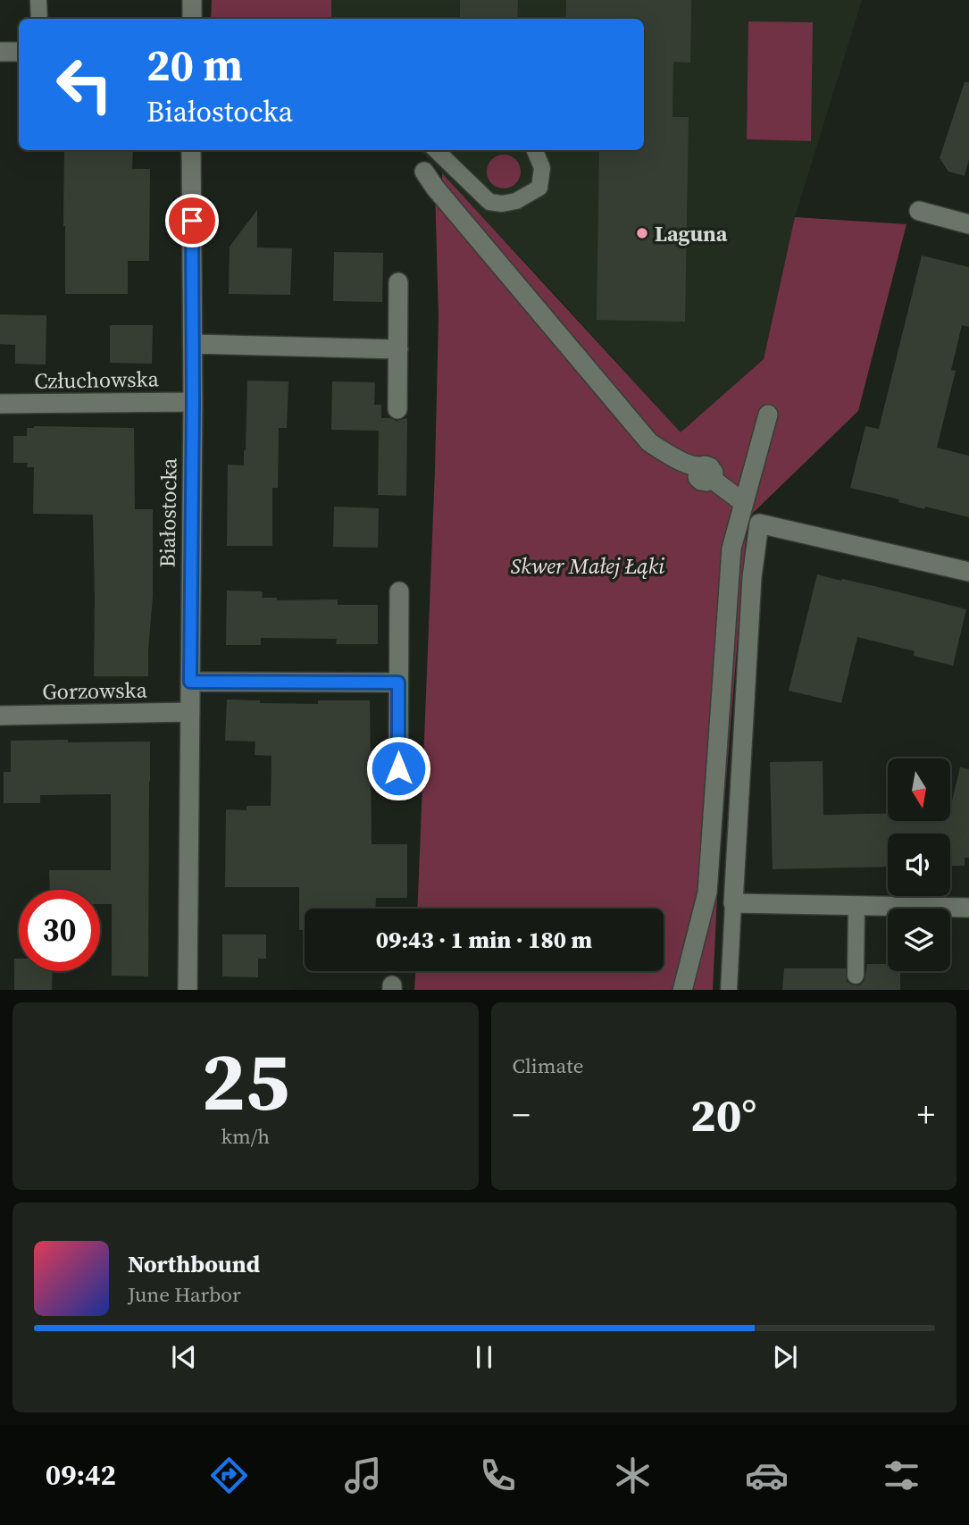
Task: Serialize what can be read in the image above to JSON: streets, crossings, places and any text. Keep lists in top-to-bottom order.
{
  "streets": {
    "street": ["Człuchowska", "Białostocka", "Gorzowska"]
  },
  "crossings": [
    ["Człuchowska", "Białostocka"],
    ["Białostocka", "Gorzowska"]
  ],
  "parks": ["Skwer Małej Łąki"],
  "places": ["Laguna"],
  "north": "bottom",
  "page": {
    "turn": ["20 m", "Białostocka"],
    "limit": "30",
    "trip": "09:43 · 1 min · 180 m",
    "tile": [
      ["25", "km/h"],
      "Climate"
    ],
    "heat": ["−", "20°", "+"],
    "song": ["Northbound", "June Harbor"],
    "tabs": "09:42"
  }
}
